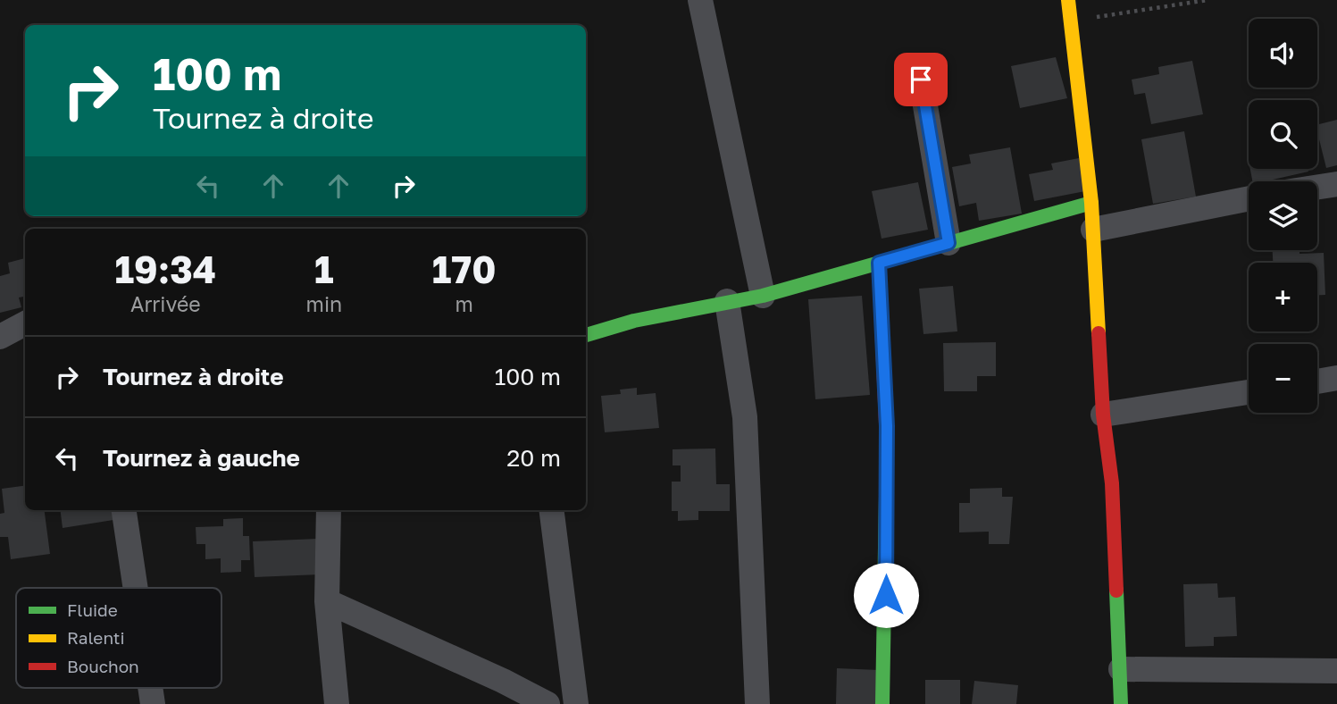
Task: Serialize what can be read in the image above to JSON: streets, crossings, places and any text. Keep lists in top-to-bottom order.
{
  "legend": ["Fluide", "Ralenti", "Bouchon"],
  "page": {
    "map_buttons": ["+", "−"],
    "turn": ["100 m", "Tournez à droite"],
    "eta": [
      "19:34",
      "Arrivée",
      "1",
      "min",
      "170",
      "m"
    ],
    "list": [
      {
        "name": "Tournez à droite",
        "value": "100 m"
      },
      {
        "name": "Tournez à gauche",
        "value": "20 m"
      }
    ]
  }
}
